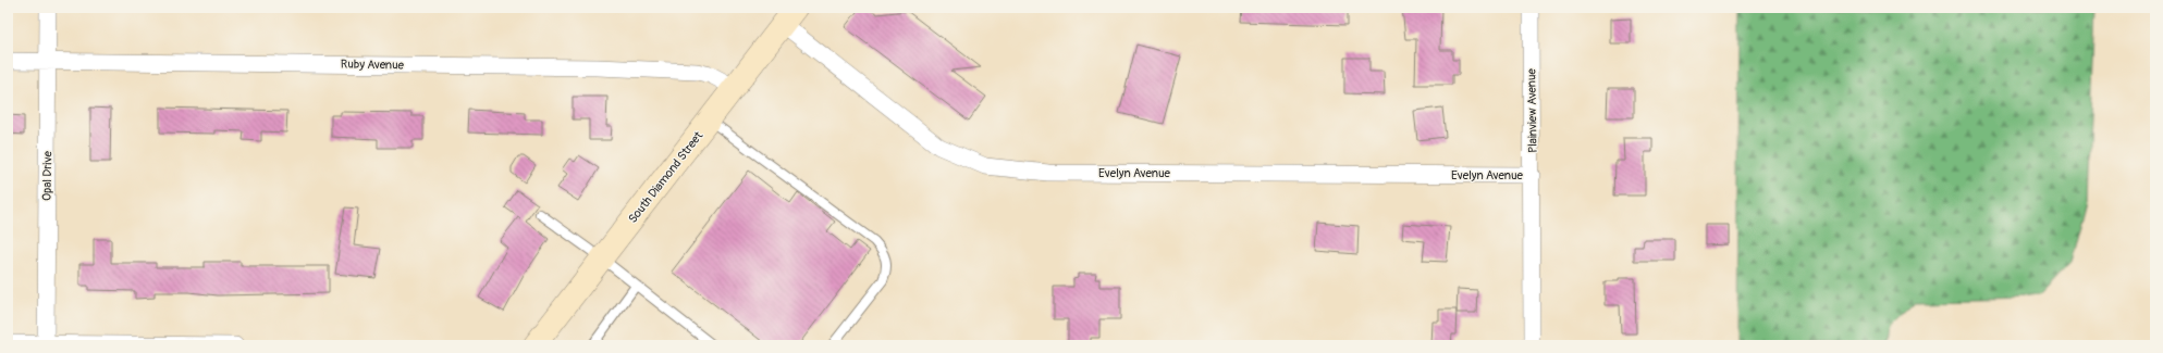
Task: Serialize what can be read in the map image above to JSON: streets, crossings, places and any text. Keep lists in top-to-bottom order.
{
  "streets": {
    "street": [
      "Ruby Avenue",
      "Plainview Avenue",
      "Evelyn Avenue",
      "Opal Drive",
      "South Diamond Street"
    ]
  },
  "crossings": [
    ["Ruby Avenue", "Opal Drive"],
    ["Ruby Avenue", "South Diamond Street"],
    ["Plainview Avenue", "Evelyn Avenue"],
    ["Evelyn Avenue", "South Diamond Street"]
  ]
}
